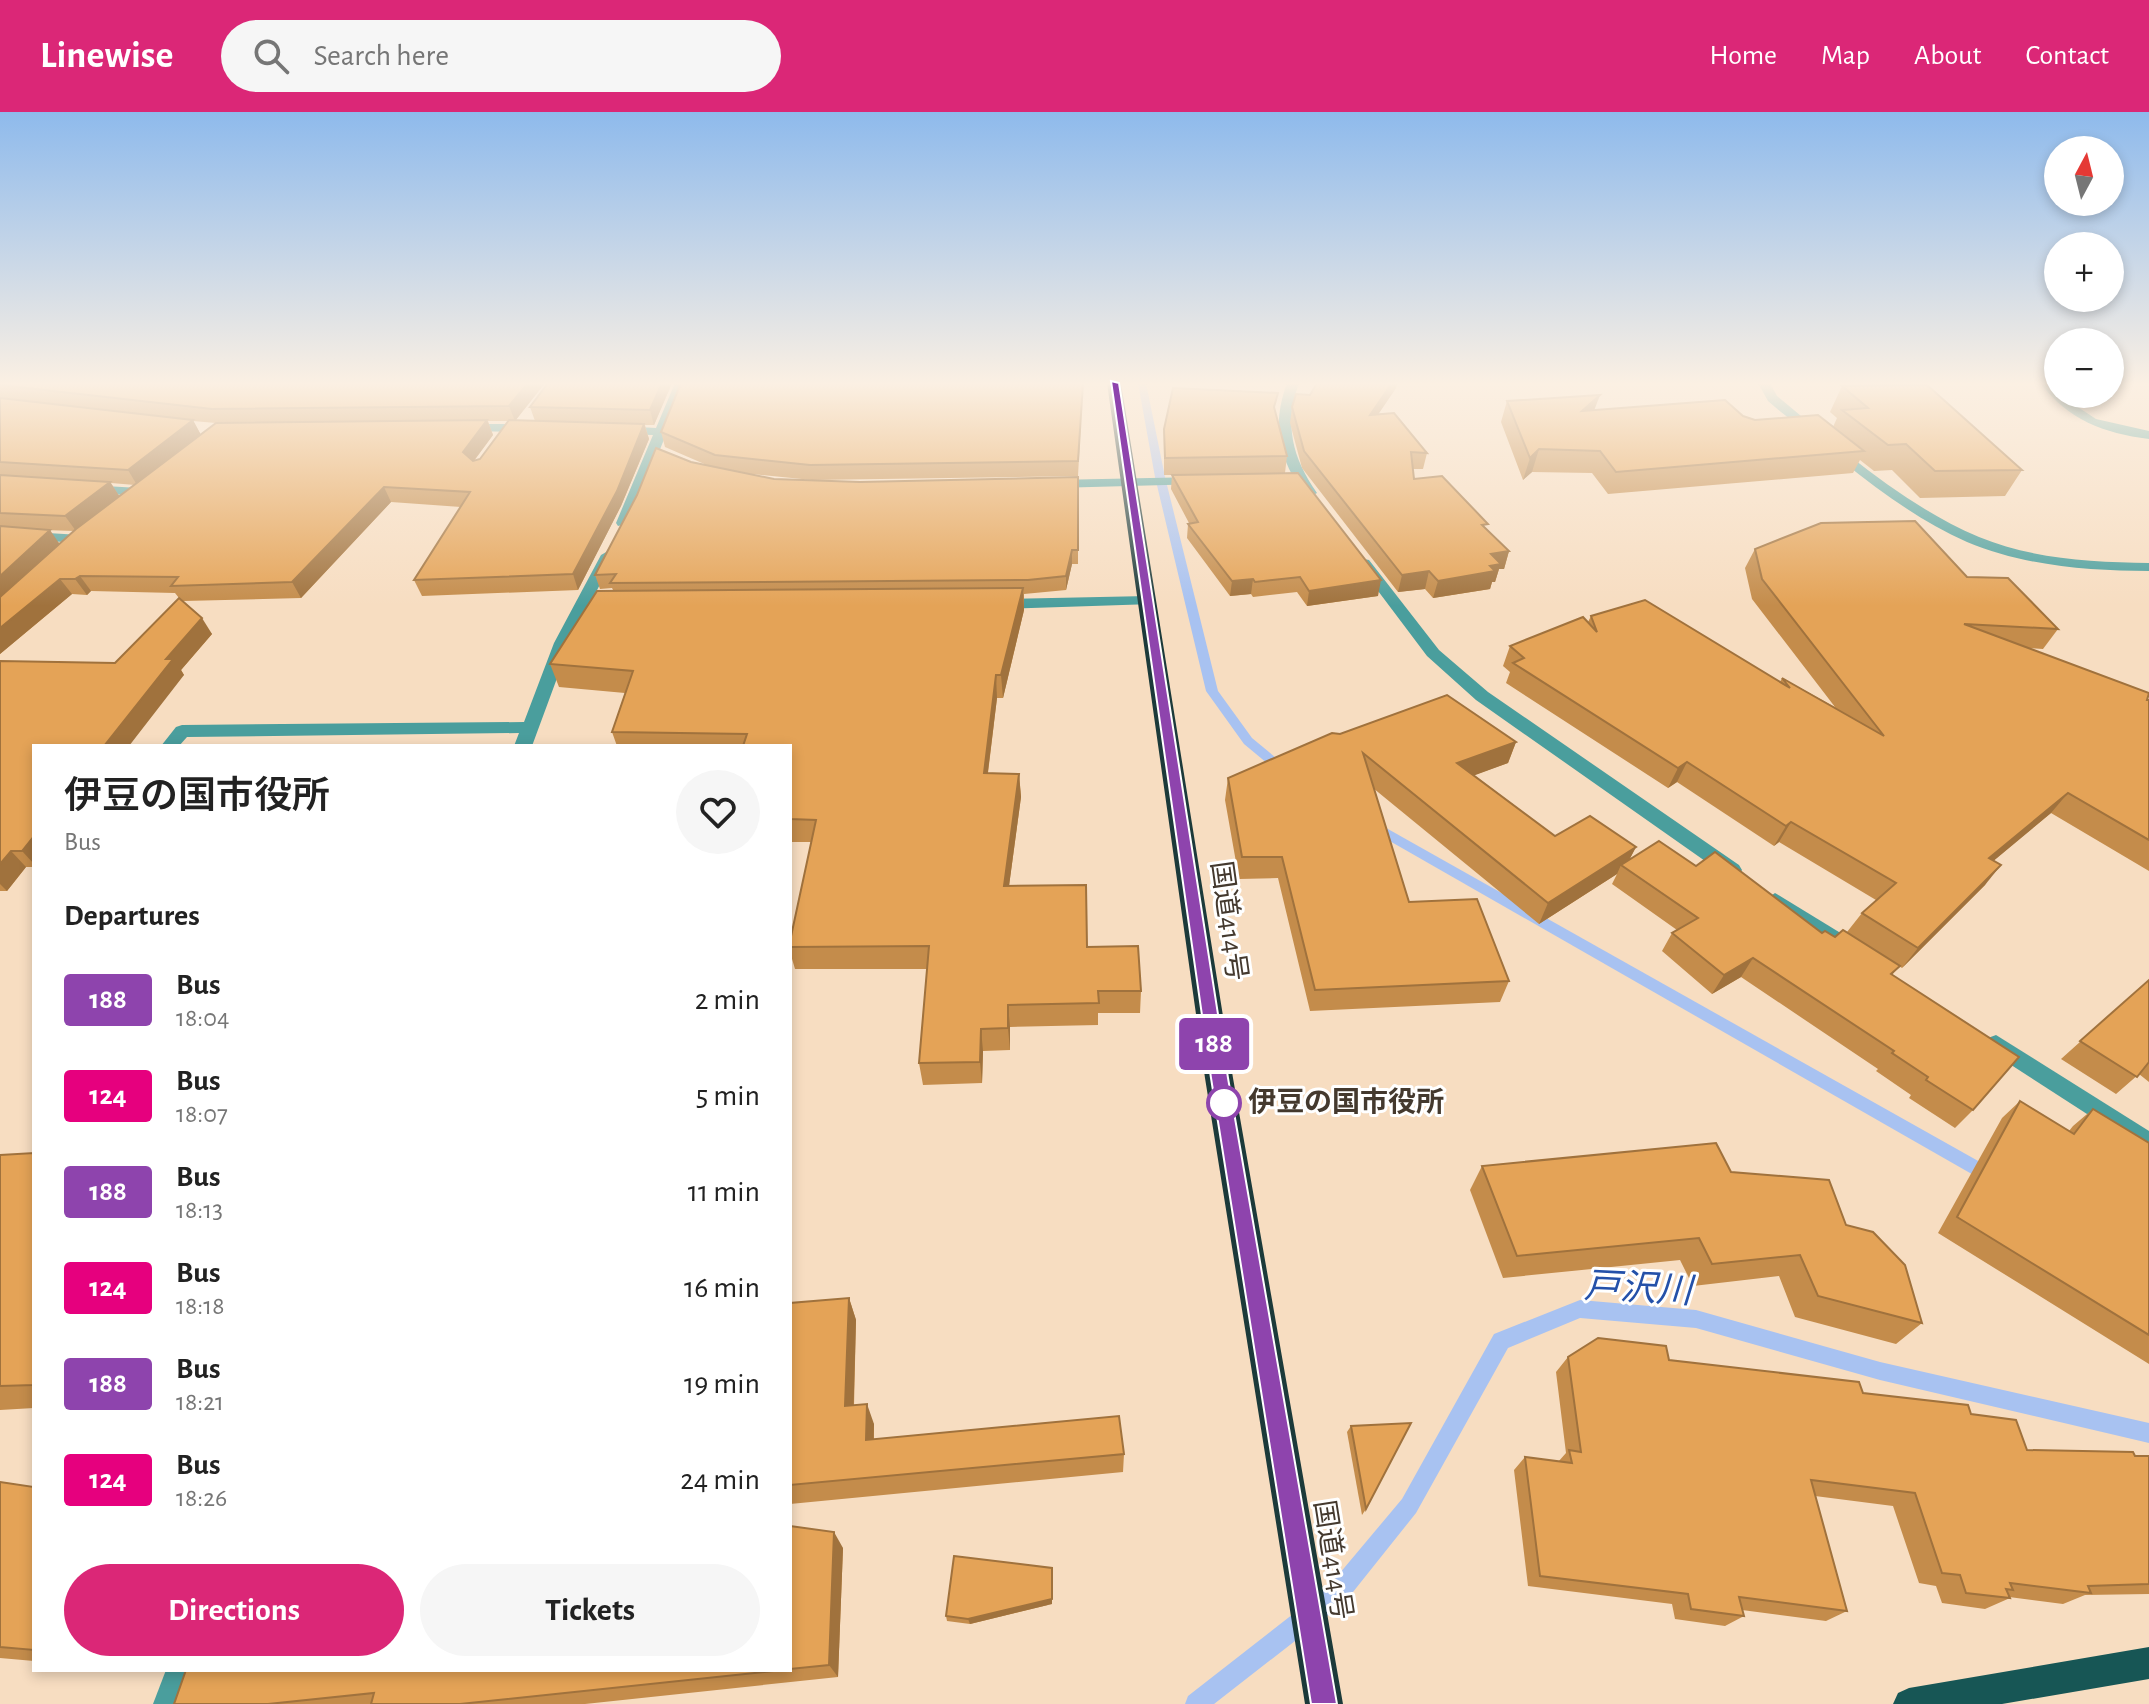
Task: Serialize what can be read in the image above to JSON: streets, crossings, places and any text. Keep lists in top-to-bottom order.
{
  "streets": {
    "highway": ["国道414号"]
  },
  "water": ["戸沢川"],
  "places": ["伊豆の国市役所"],
  "lines": ["bus line 188"],
  "north": "top",
  "page": {
    "header": "Linewise",
    "search": "Search here",
    "nav": [
      "Home",
      "Map",
      "About",
      "Contact"
    ],
    "on_map": "188",
    "map_buttons": ["+", "−"],
    "heading": [
      ["伊豆の国市役所", "Bus"],
      "Departures"
    ],
    "list": [
      {
        "mark": "188",
        "name": "Bus",
        "note": "18:04",
        "value": "2 min"
      },
      {
        "mark": "124",
        "name": "Bus",
        "note": "18:07",
        "value": "5 min"
      },
      {
        "mark": "188",
        "name": "Bus",
        "note": "18:13",
        "value": "11 min"
      },
      {
        "mark": "124",
        "name": "Bus",
        "note": "18:18",
        "value": "16 min"
      },
      {
        "mark": "188",
        "name": "Bus",
        "note": "18:21",
        "value": "19 min"
      },
      {
        "mark": "124",
        "name": "Bus",
        "note": "18:26",
        "value": "24 min"
      }
    ],
    "buttons": ["Directions", "Tickets"]
  }
}
